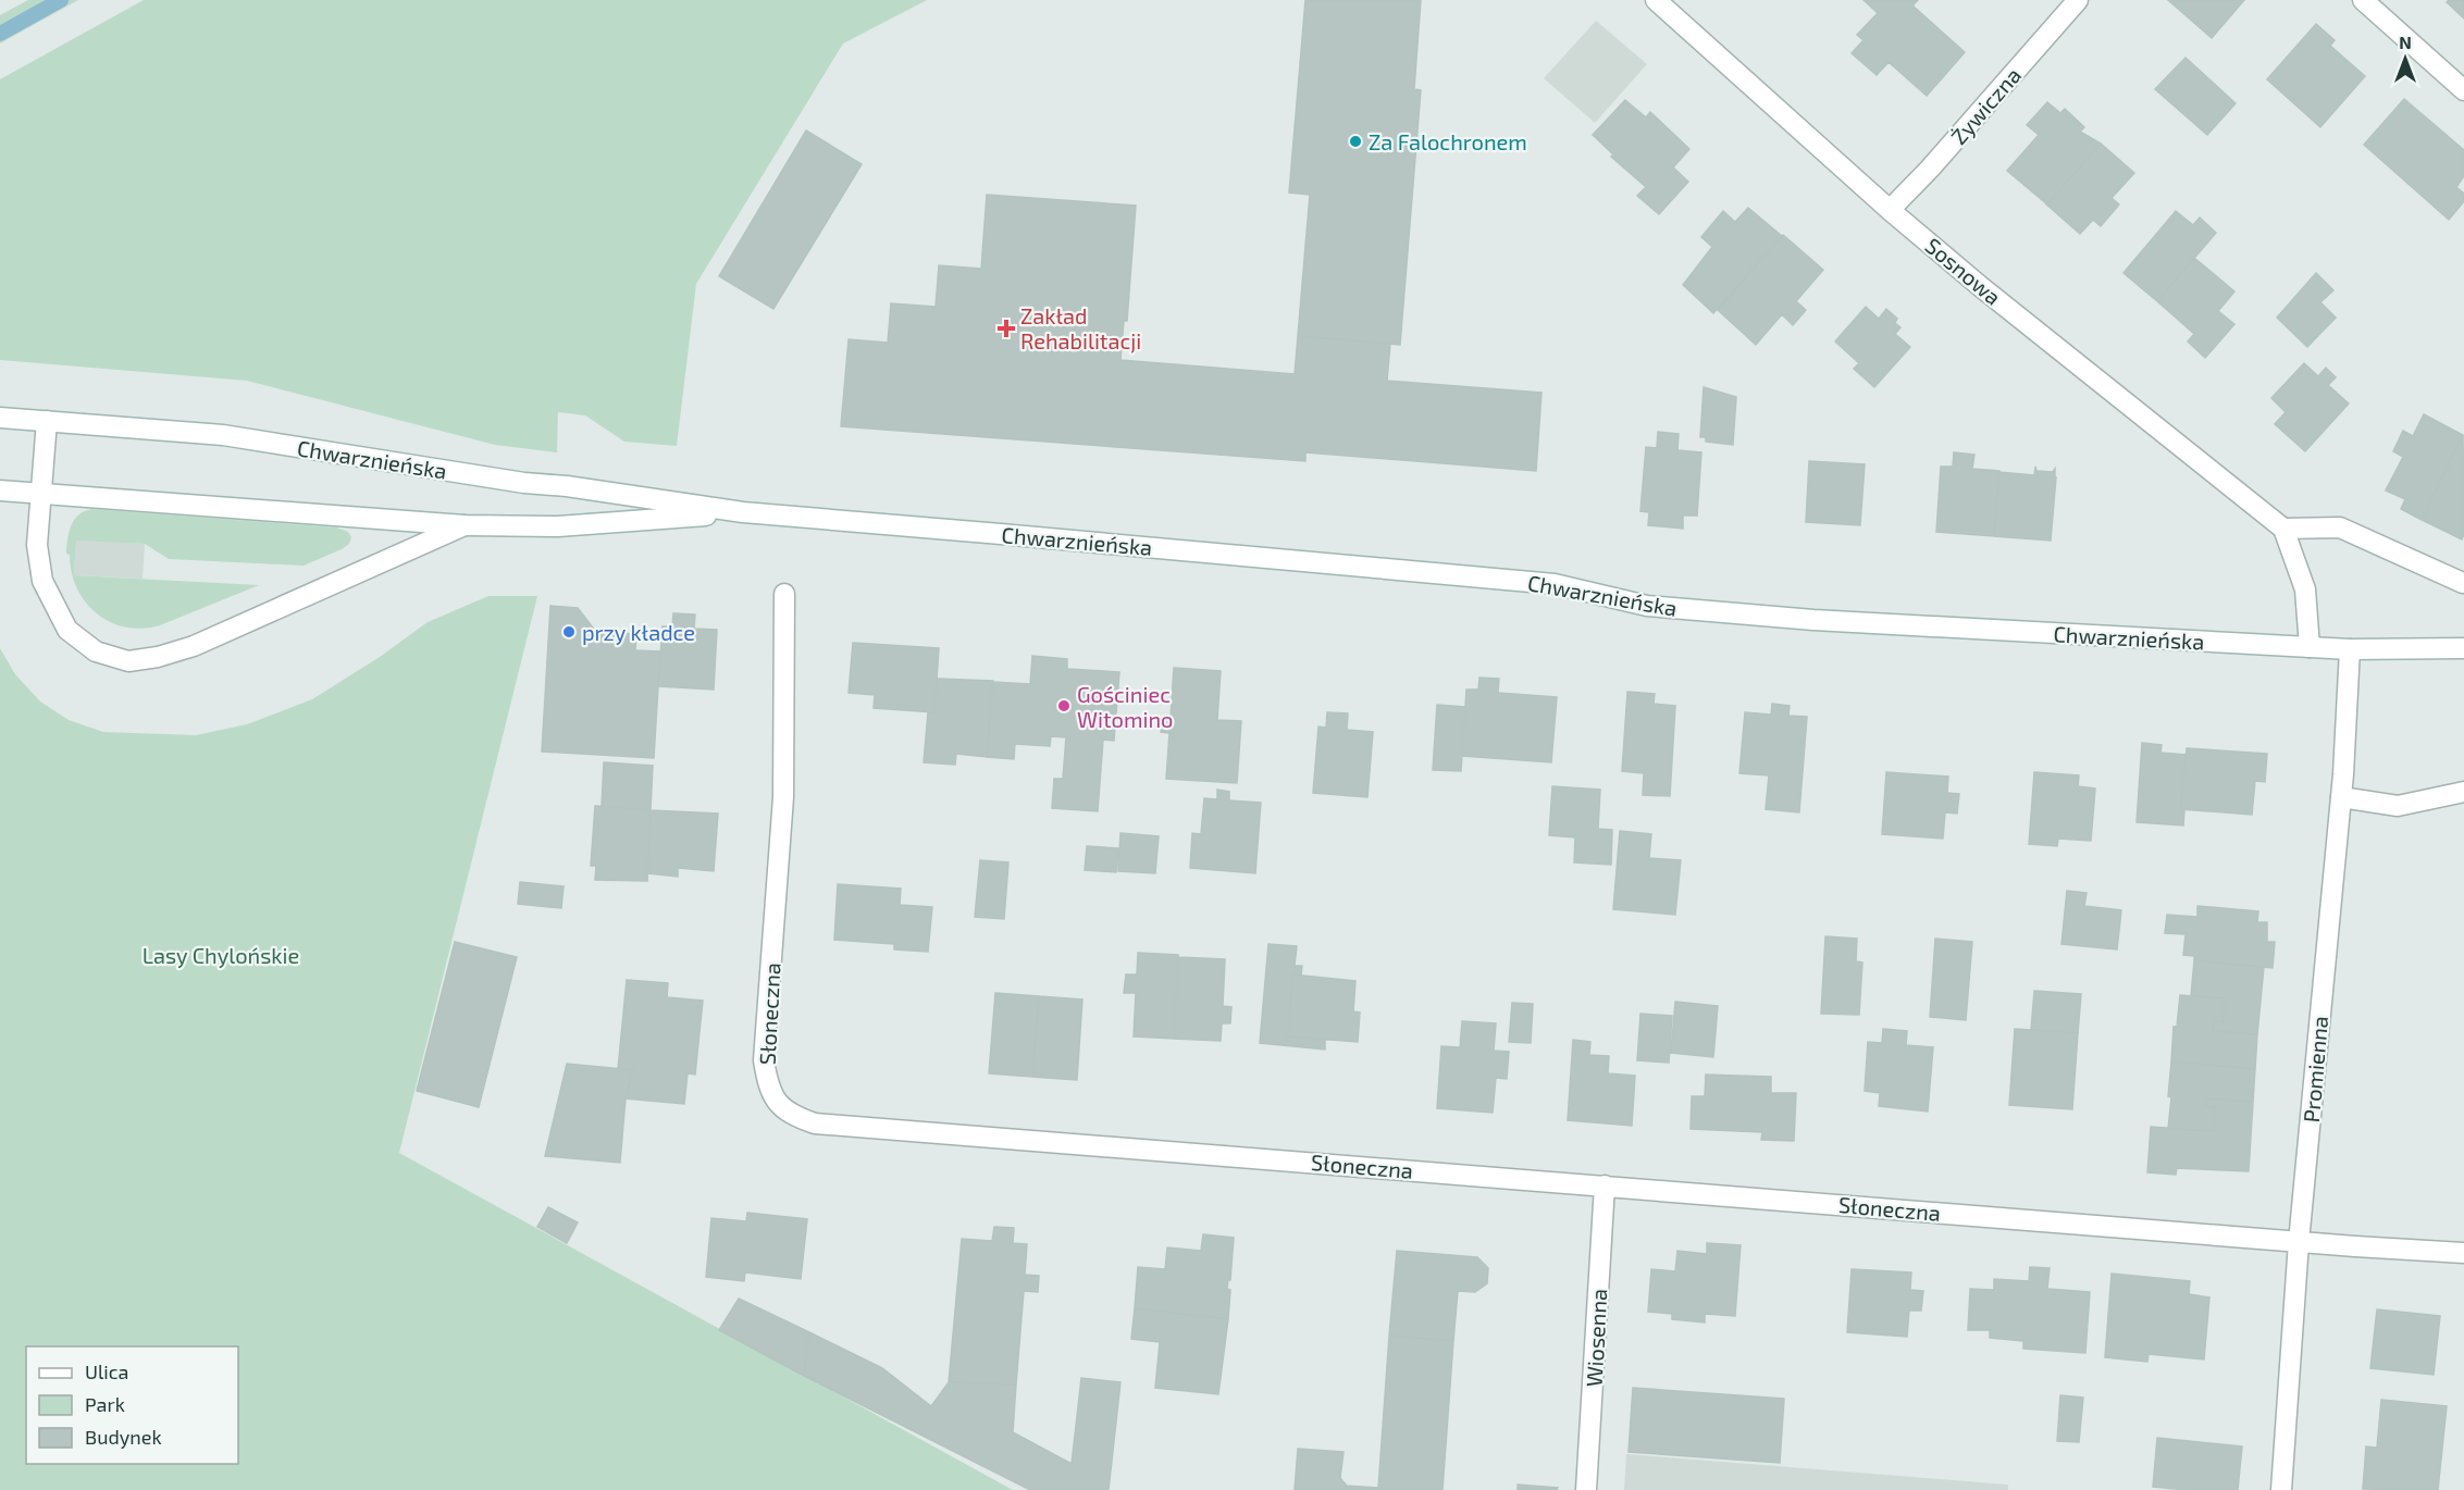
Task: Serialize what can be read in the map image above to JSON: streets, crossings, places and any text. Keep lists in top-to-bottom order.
{
  "streets": {
    "street": [
      "Żywiczna",
      "Sosnowa",
      "Chwarznieńska",
      "Słoneczna",
      "Promienna",
      "Wiosenna"
    ]
  },
  "crossings": [
    ["Żywiczna", "Sosnowa"],
    ["Chwarznieńska", "Promienna"],
    ["Słoneczna", "Promienna"],
    ["Słoneczna", "Wiosenna"]
  ],
  "parks": ["Lasy Chylońskie"],
  "places": {
    "other": ["Za Falochronem", "przy kładce", "Gościniec Witomino"],
    "health": ["Zakład Rehabilitacji"]
  },
  "legend": ["Ulica", "Park", "Budynek"],
  "north": "top"
}
